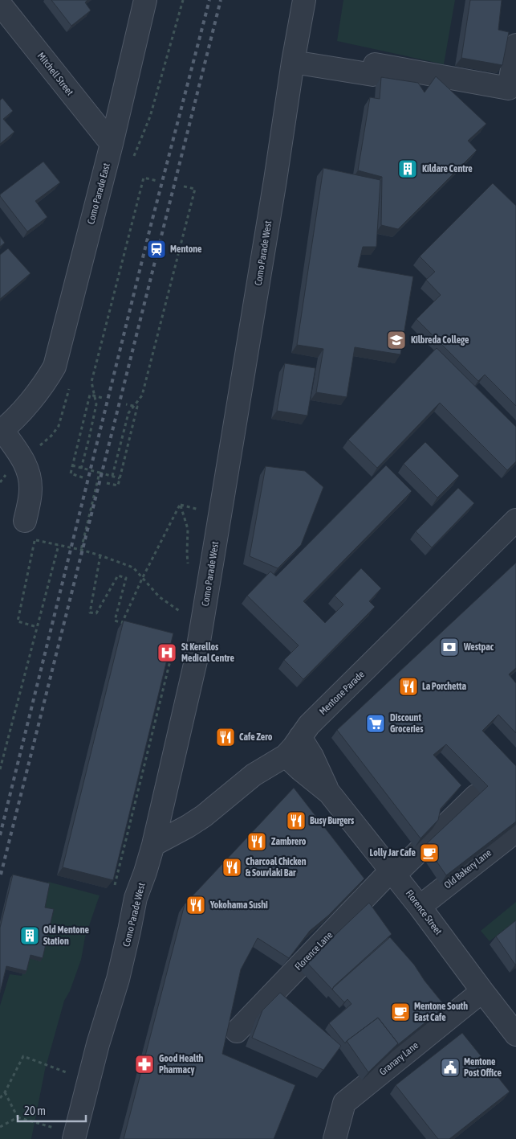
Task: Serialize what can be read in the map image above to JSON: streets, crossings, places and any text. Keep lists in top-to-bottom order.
{
  "streets": {
    "street": [
      "Mitchell Street",
      "Como Parade East",
      "Como Parade West",
      "Mentone Parade",
      "Old Bakery Lane",
      "Florence Street",
      "Florence Lane",
      "Granary Lane"
    ]
  },
  "crossings": [
    ["Mitchell Street", "Como Parade East"],
    ["Como Parade West", "Mentone Parade"],
    ["Mentone Parade", "Florence Street"],
    ["Old Bakery Lane", "Florence Street"],
    ["Florence Street", "Florence Lane"],
    ["Florence Street", "Granary Lane"]
  ],
  "places": {
    "building": ["Kildare Centre", "Old Mentone Station"],
    "station": ["Mentone"],
    "school or university": ["Kilbreda College"],
    "bank": ["Westpac"],
    "hospital": ["St Kerellos Medical Centre"],
    "restaurant": [
      "La Porchetta",
      "Cafe Zero",
      "Busy Burgers",
      "Zambrero",
      "Charcoal Chicken & Souvlaki Bar",
      "Yokohama Sushi"
    ],
    "supermarket": ["Discount Groceries"],
    "cafe": ["Lolly Jar Cafe", "Mentone South East Cafe"],
    "pharmacy": ["Good Health Pharmacy"],
    "public building": ["Mentone Post Office"]
  },
  "scale_bar": "20 m"
}
